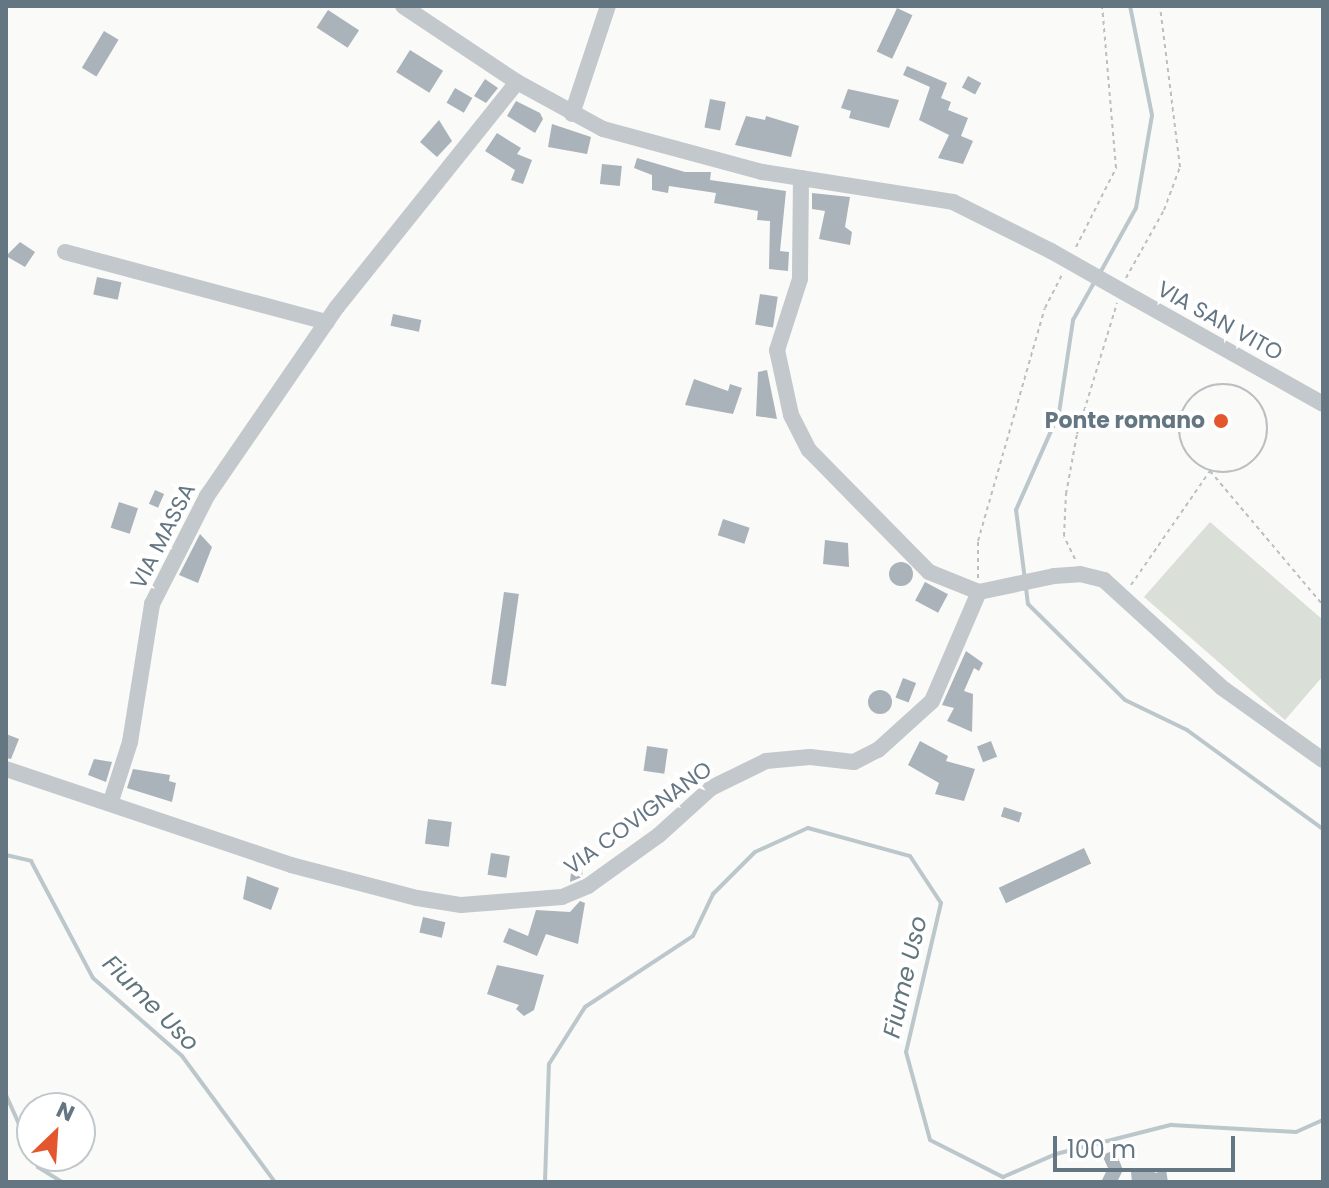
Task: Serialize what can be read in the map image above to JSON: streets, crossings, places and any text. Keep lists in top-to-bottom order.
{
  "streets": {
    "street": ["VIA SAN VITO", "VIA MASSA", "VIA COVIGNANO"]
  },
  "crossings": [
    ["VIA SAN VITO", "VIA MASSA"],
    ["VIA MASSA", "VIA COVIGNANO"]
  ],
  "water": ["Fiume Uso"],
  "places": ["Ponte romano"],
  "scale_bar": "100 m",
  "north": "top right"
}
